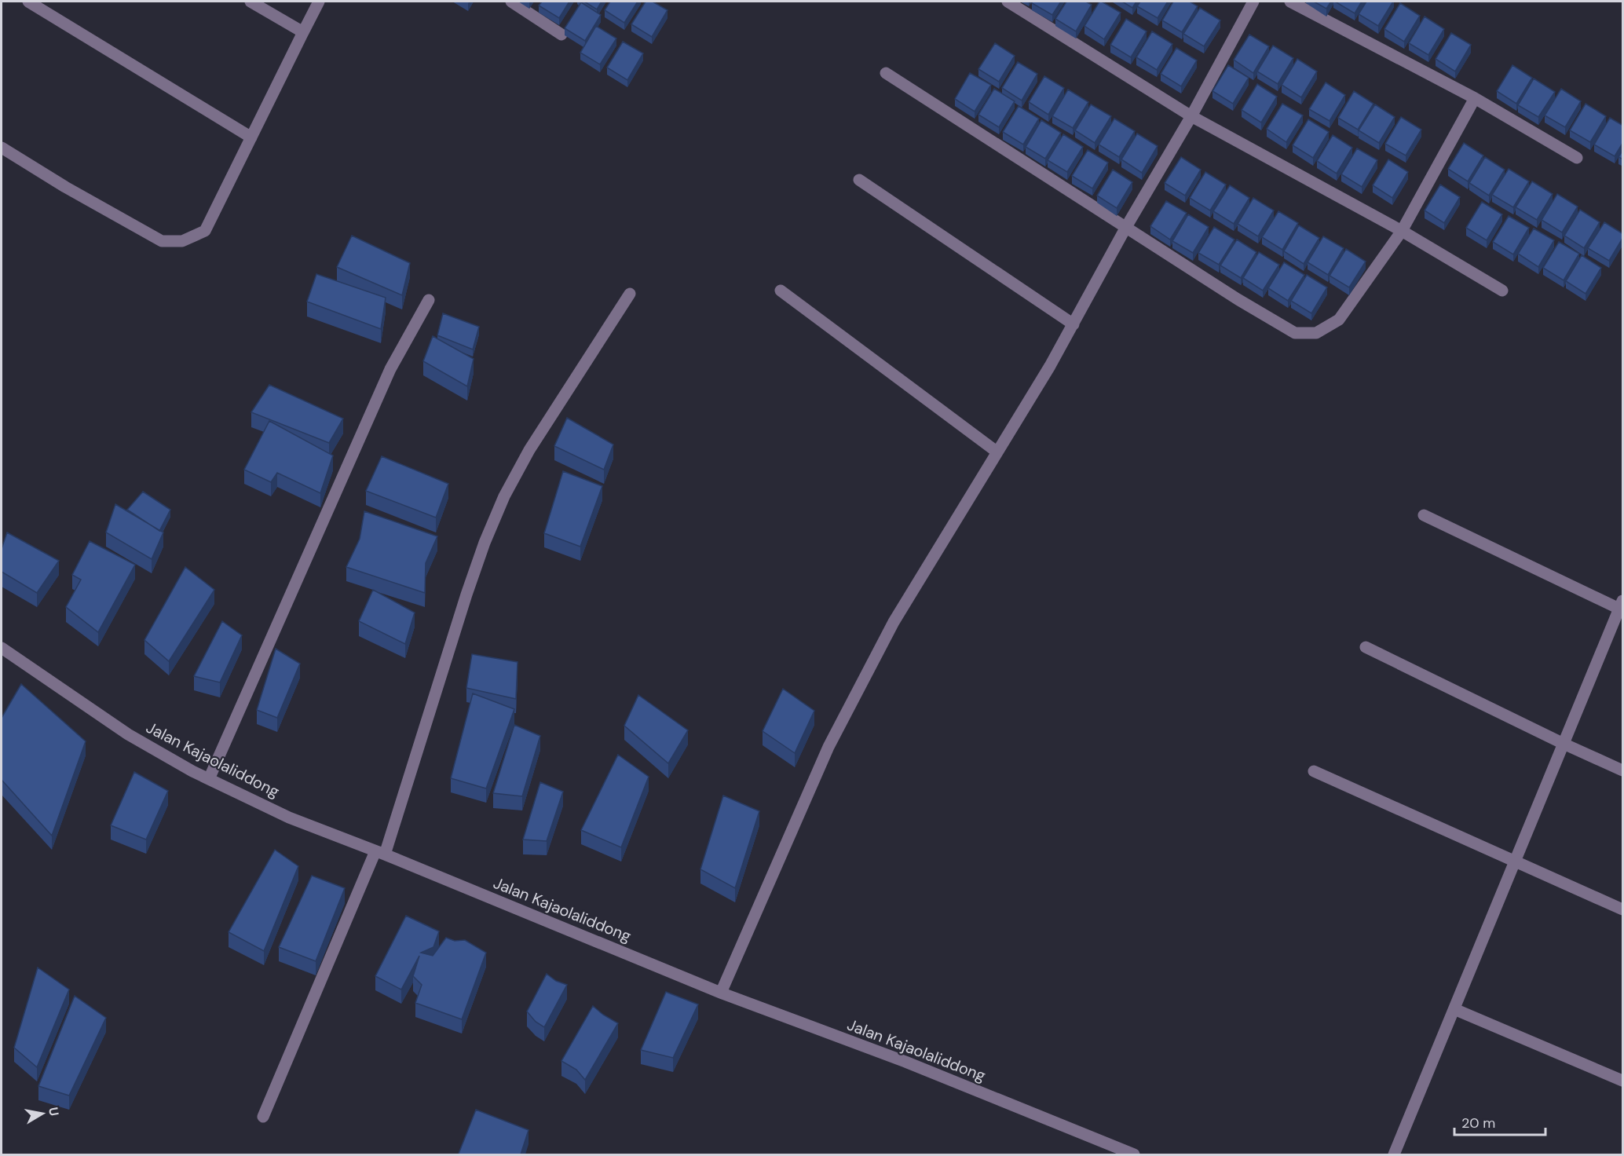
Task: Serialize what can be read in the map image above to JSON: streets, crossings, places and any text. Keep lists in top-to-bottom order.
{
  "streets": {
    "street": ["Jalan Kajaolaliddong"]
  },
  "scale_bar": "20 m",
  "north": "right"
}
